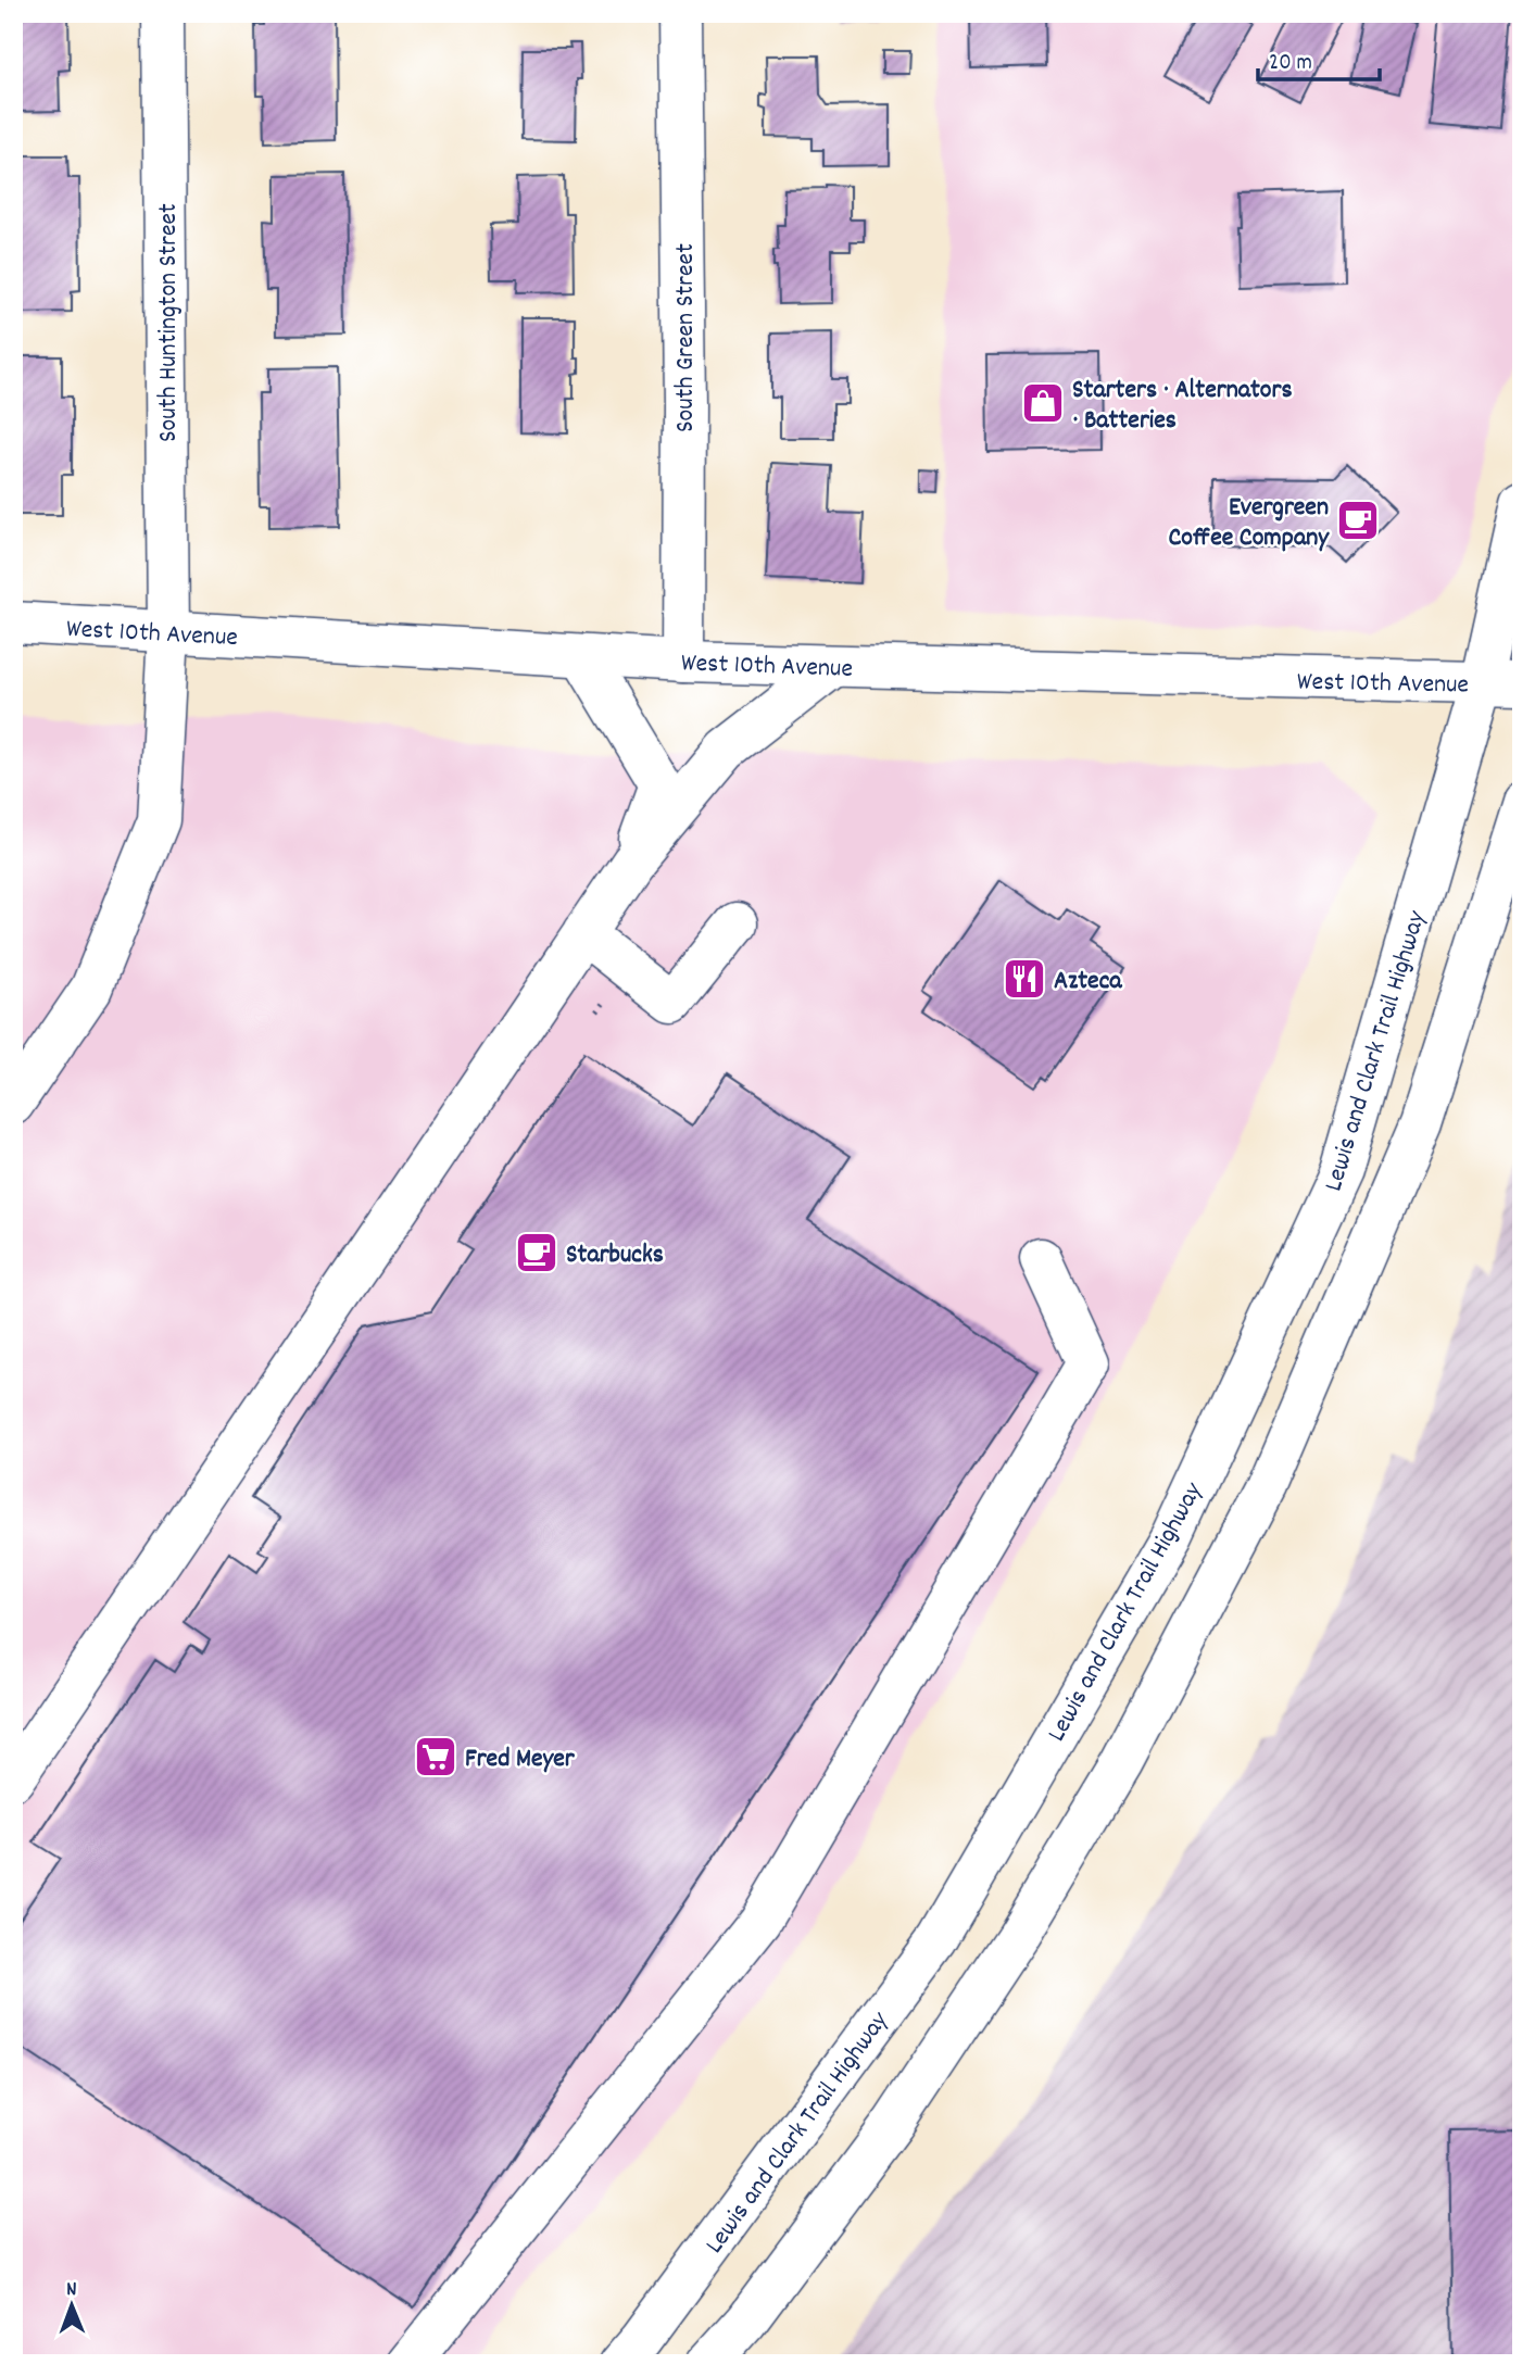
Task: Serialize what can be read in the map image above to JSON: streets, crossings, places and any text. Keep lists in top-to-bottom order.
{
  "streets": {
    "main road": [
      "South Huntington Street",
      "South Green Street",
      "West 10th Avenue",
      "Lewis and Clark Trail Highway"
    ]
  },
  "crossings": [
    ["South Huntington Street", "West 10th Avenue"],
    ["South Green Street", "West 10th Avenue"],
    ["West 10th Avenue", "Lewis and Clark Trail Highway"]
  ],
  "places": {
    "shop": ["Starters · Alternators · Batteries"],
    "cafe": ["Evergreen Coffee Company", "Starbucks"],
    "restaurant": ["Azteca"],
    "supermarket": ["Fred Meyer"]
  },
  "scale_bar": "20 m",
  "north": "top"
}
